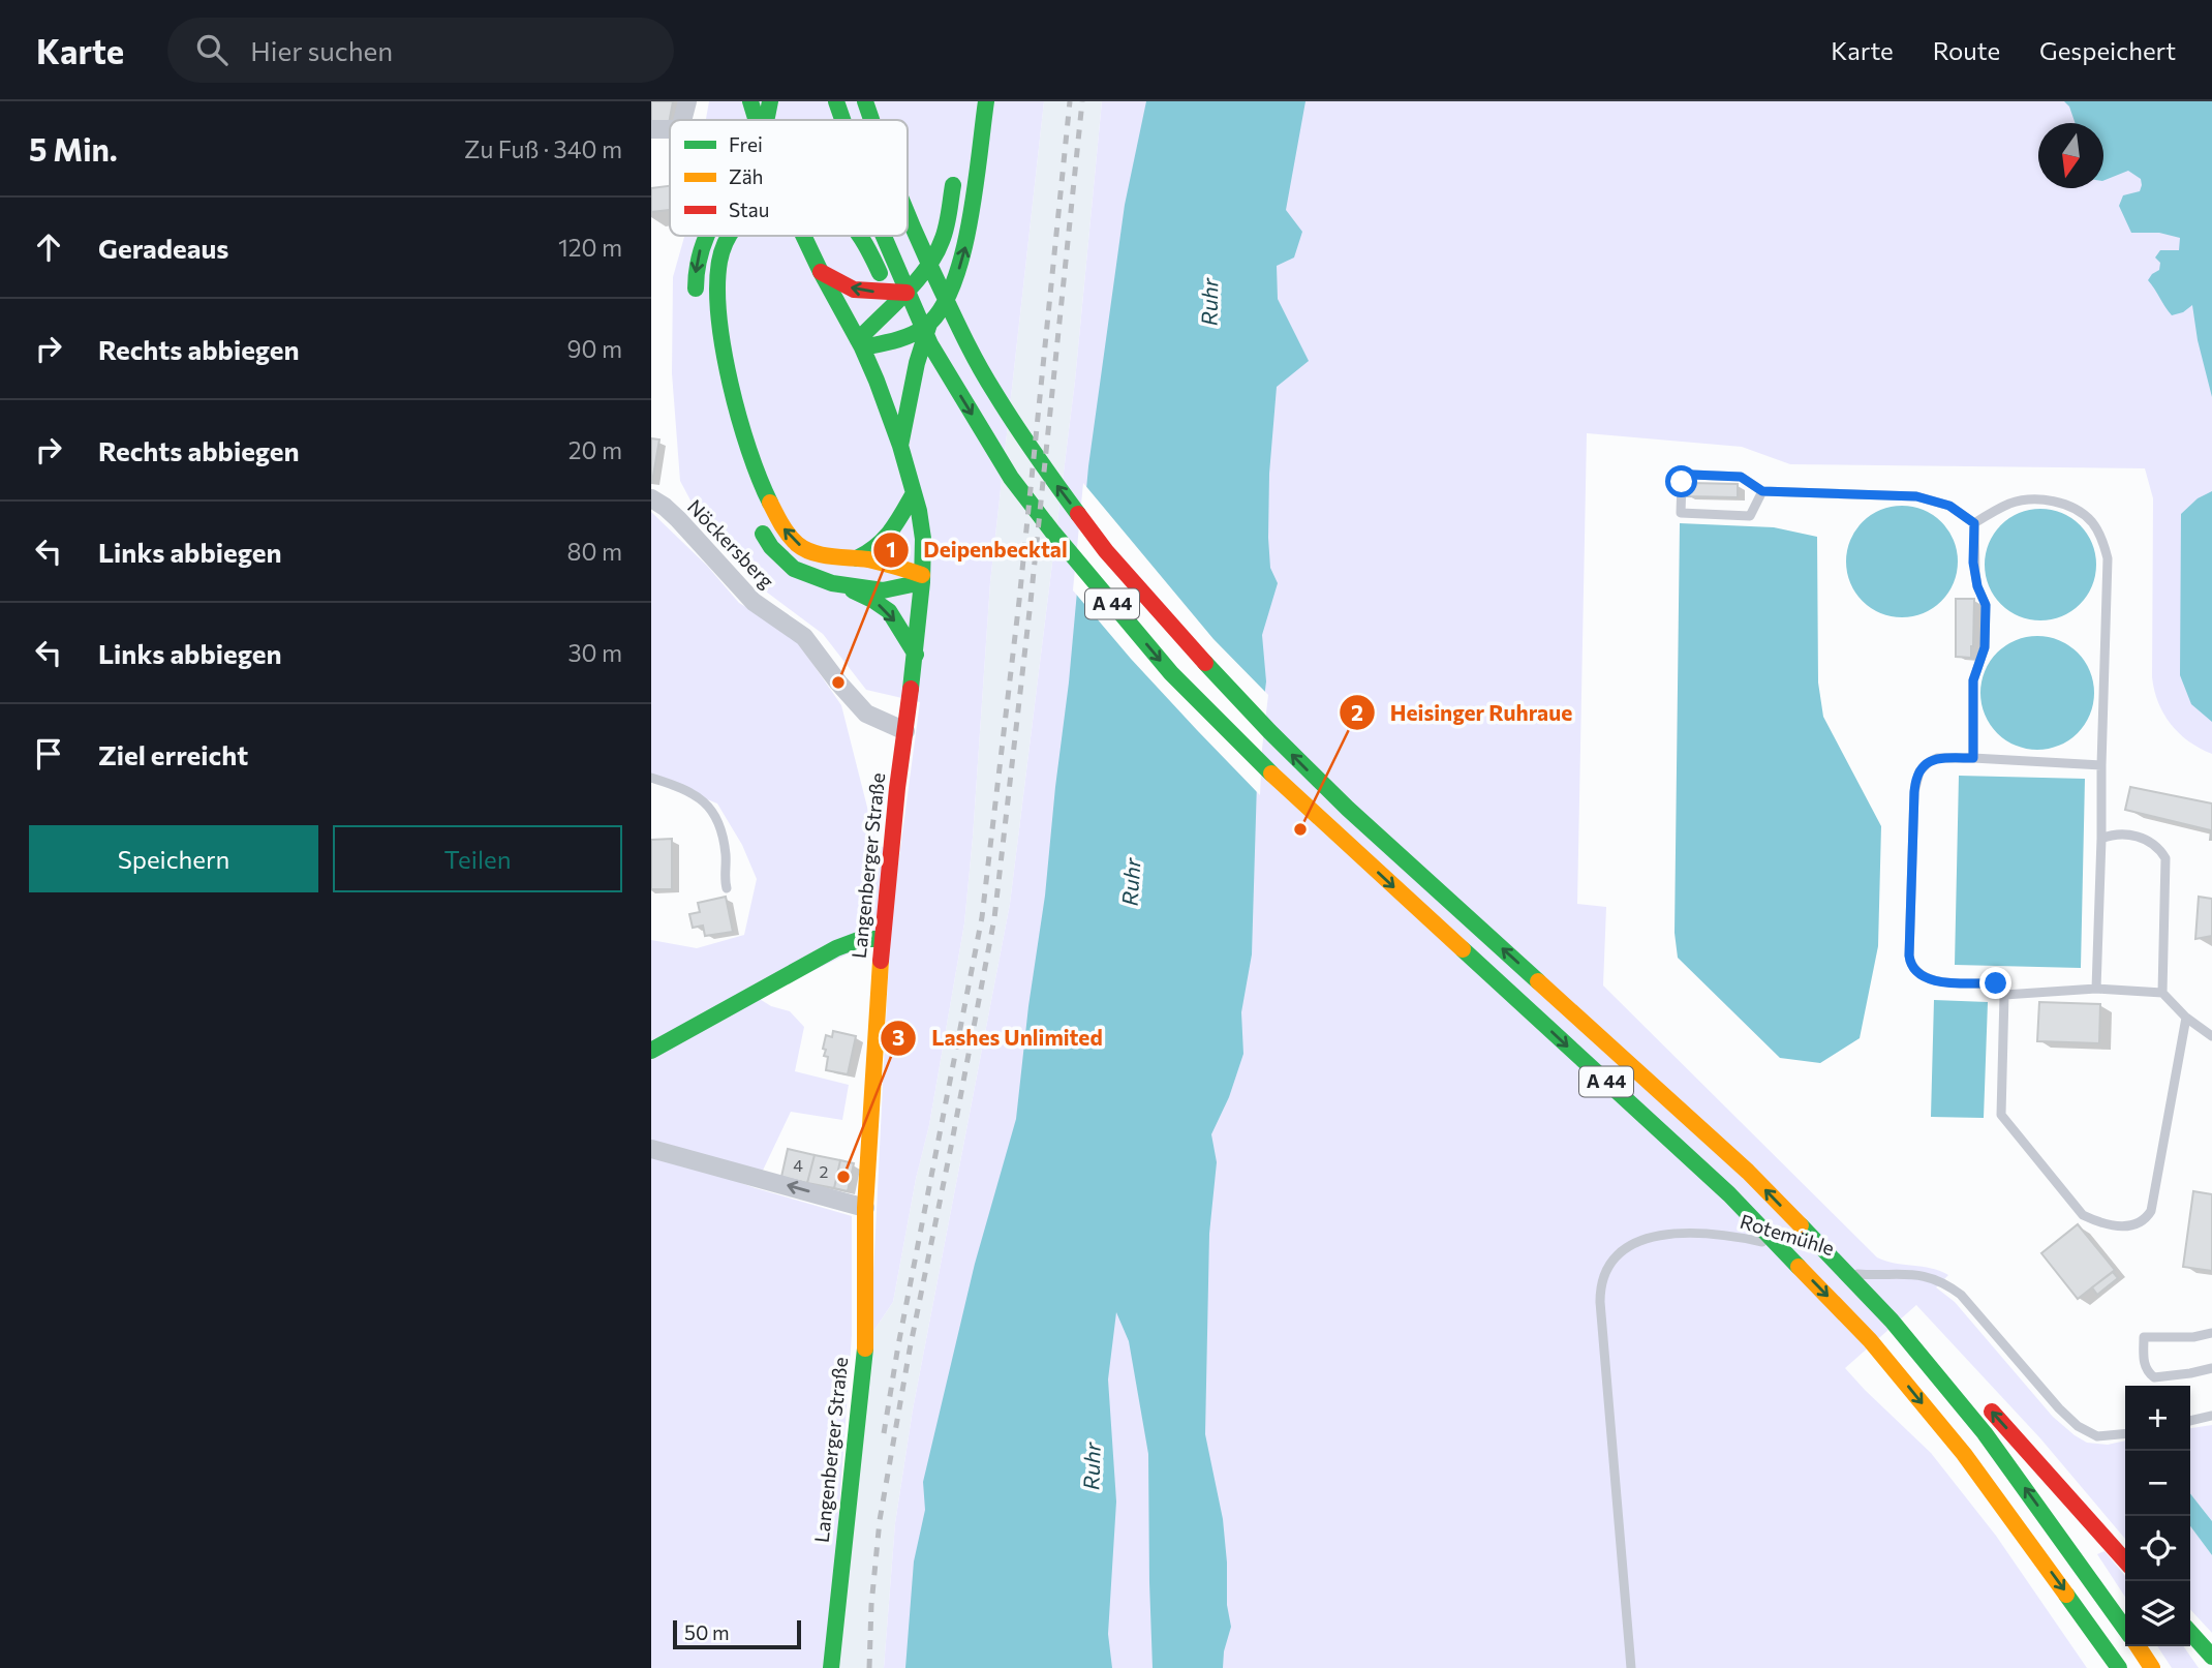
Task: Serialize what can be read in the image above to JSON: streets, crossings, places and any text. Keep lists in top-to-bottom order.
{
  "streets": {
    "main road": ["A 44", "Langenberger Straße"],
    "street": ["Nöckersberg"],
    "lane": ["Rotemühle"]
  },
  "crossings": [
    ["Nöckersberg", "Langenberger Straße"]
  ],
  "water": ["Ruhr"],
  "places": ["Deipenbecktal", "Heisinger Ruhraue", "Lashes Unlimited"],
  "house_numbers": ["4", "2"],
  "legend": ["Frei", "Zäh", "Stau"],
  "scale_bar": "50 m",
  "north": "bottom",
  "page": {
    "header": "Karte",
    "search": "Hier suchen",
    "nav": ["Karte", "Route", "Gespeichert"],
    "heading": ["5 Min.", "Zu Fuß · 340 m"],
    "list": [
      ["Geradeaus", "120 m"],
      ["Rechts abbiegen", "90 m"],
      ["Rechts abbiegen", "20 m"],
      ["Links abbiegen", "80 m"],
      ["Links abbiegen", "30 m"],
      "Ziel erreicht"
    ],
    "buttons": ["Speichern", "Teilen"],
    "map_buttons": ["+", "−"],
    "scale": "50 m"
  }
}
